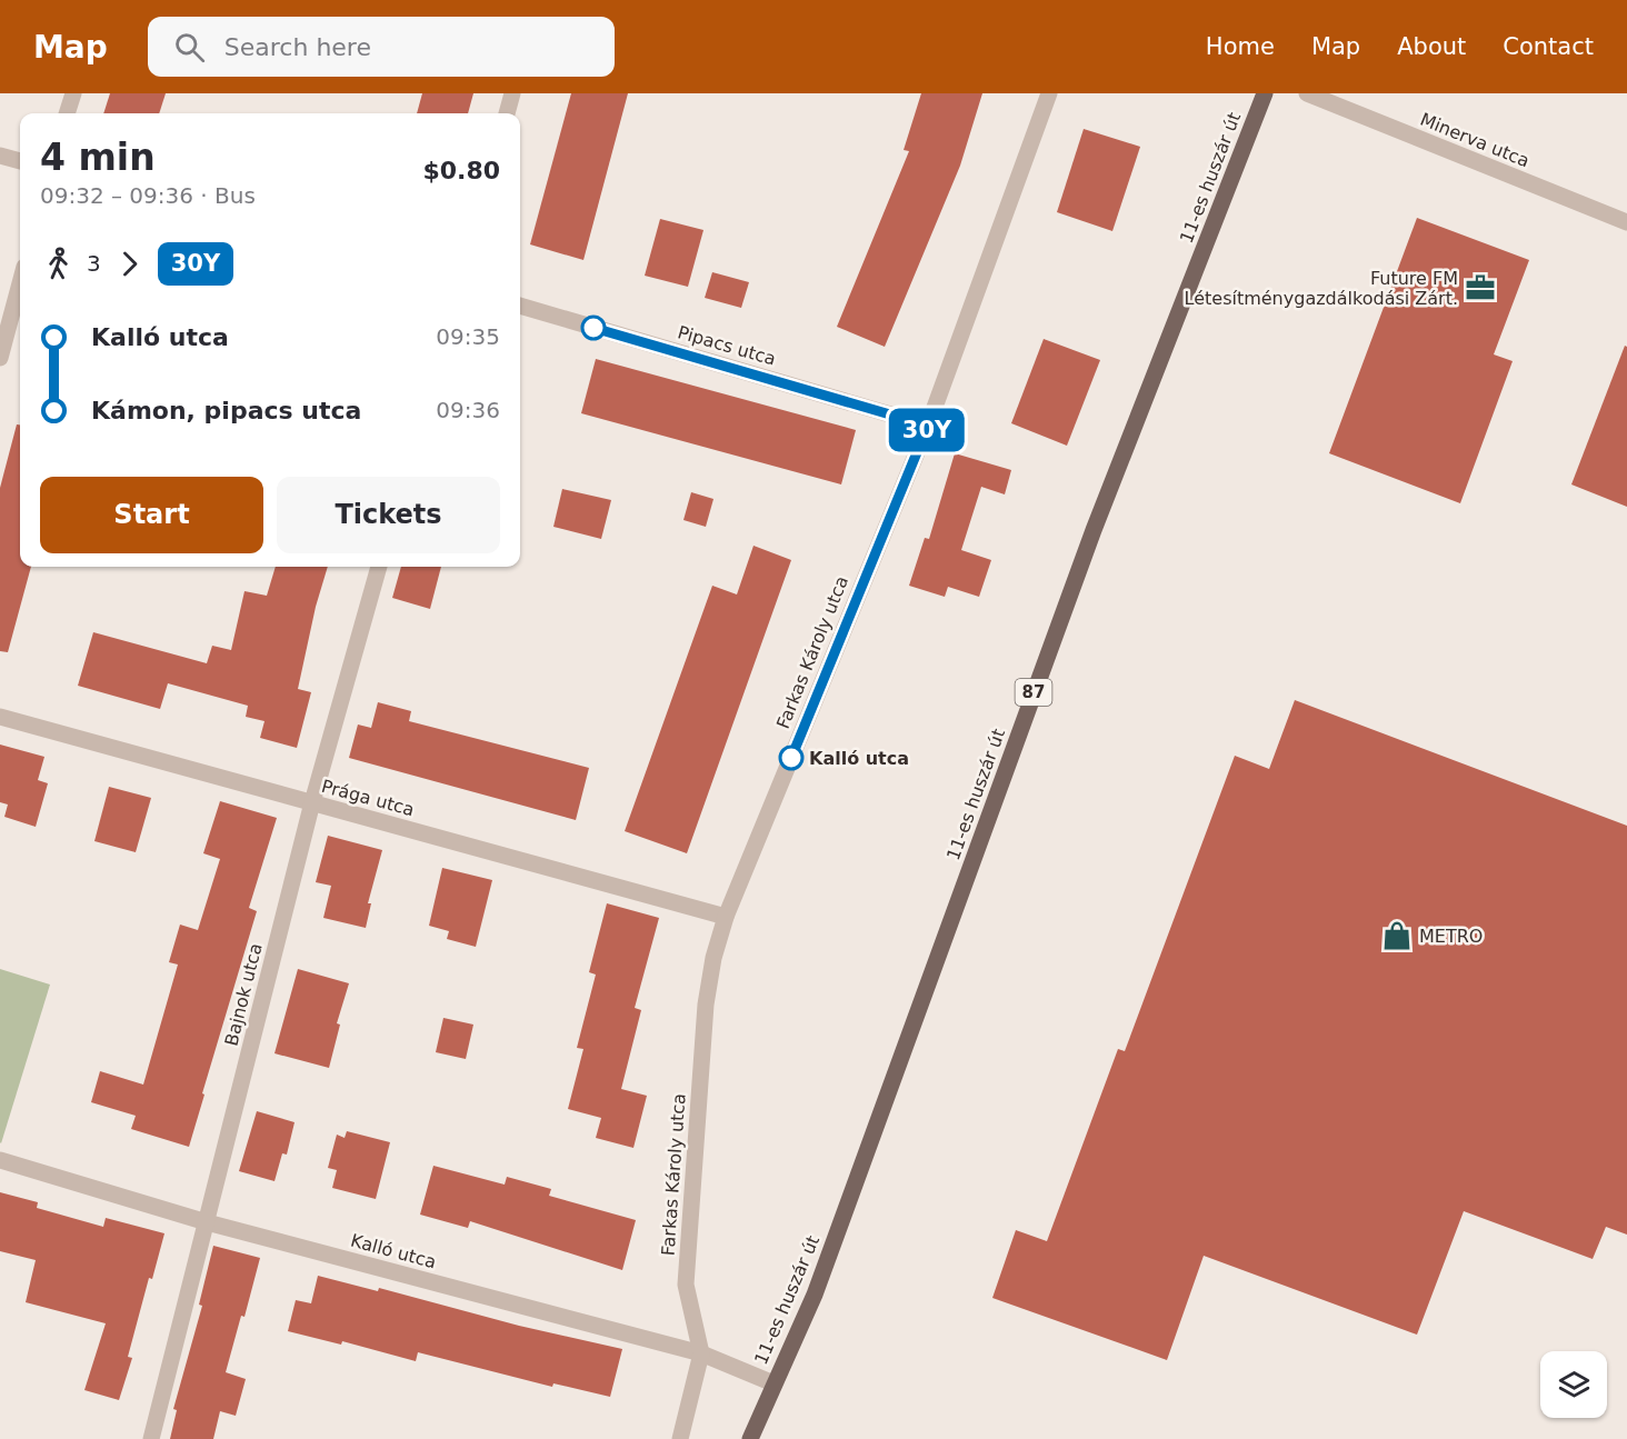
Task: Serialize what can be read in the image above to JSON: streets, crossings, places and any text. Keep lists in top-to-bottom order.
{
  "streets": {
    "main road": ["11-es huszár út", "87"],
    "street": [
      "Minerva utca",
      "Pipacs utca",
      "Farkas Károly utca",
      "Prága utca",
      "Bajnok utca",
      "Kalló utca"
    ]
  },
  "crossings": [
    ["11-es huszár út", "87"],
    ["11-es huszár út", "Kalló utca"],
    ["Pipacs utca", "Farkas Károly utca"],
    ["Farkas Károly utca", "Prága utca"],
    ["Farkas Károly utca", "Kalló utca"],
    ["87", "Kalló utca"],
    ["Prága utca", "Bajnok utca"],
    ["Bajnok utca", "Kalló utca"]
  ],
  "places": {
    "office": ["Future FM Létesítménygazdálkodási Zárt."],
    "other": ["Kalló utca"],
    "shop": ["METRO"]
  },
  "lines": ["bus line 30Y"],
  "page": {
    "header": "Map",
    "search": "Search here",
    "nav": [
      "Home",
      "Map",
      "About",
      "Contact"
    ],
    "on_map": "30Y",
    "heading": ["4 min", "09:32 – 09:36 · Bus", "$0.80"],
    "legs": ["3", "30Y"],
    "list": [
      {
        "name": "Kalló utca",
        "value": "09:35"
      },
      {
        "name": "Kámon, pipacs utca",
        "value": "09:36"
      }
    ],
    "buttons": ["Start", "Tickets"]
  }
}
